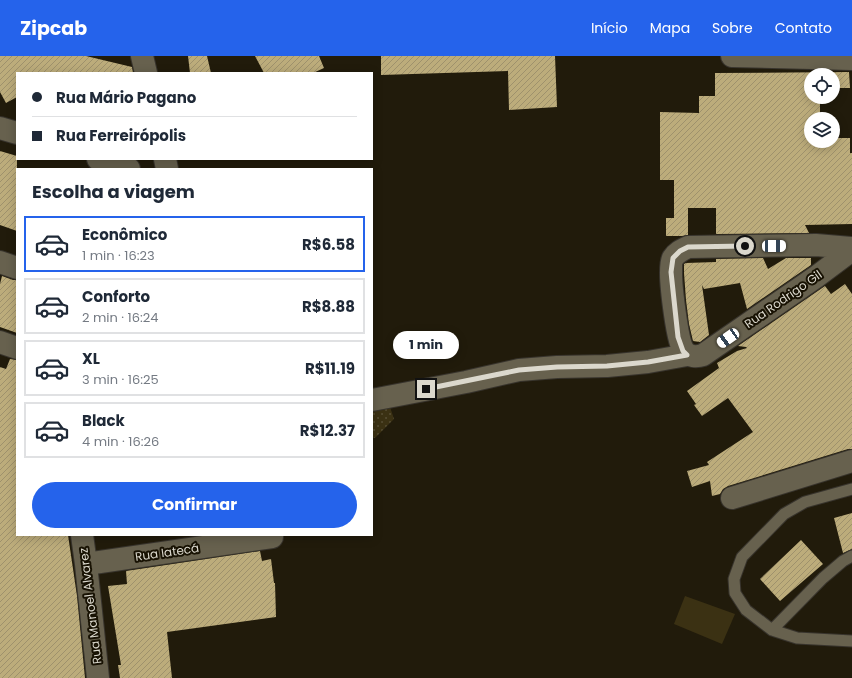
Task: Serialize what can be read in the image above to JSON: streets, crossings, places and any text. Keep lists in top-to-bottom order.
{
  "streets": {
    "street": ["Rua Rodrigo Gil", "Rua Iatecá", "Rua Manoel Alvarez"]
  },
  "crossings": [
    ["Rua Iatecá", "Rua Manoel Alvarez"]
  ],
  "page": {
    "header": "Zipcab",
    "nav": [
      "Início",
      "Mapa",
      "Sobre",
      "Contato"
    ],
    "banner": ["Rua Mário Pagano", "Rua Ferreirópolis"],
    "heading": "Escolha a viagem",
    "list": [
      {
        "name": "Econômico",
        "note": "1 min · 16:23",
        "value": "R$6.58"
      },
      {
        "name": "Conforto",
        "note": "2 min · 16:24",
        "value": "R$8.88"
      },
      {
        "name": "XL",
        "note": "3 min · 16:25",
        "value": "R$11.19"
      },
      {
        "name": "Black",
        "note": "4 min · 16:26",
        "value": "R$12.37"
      }
    ],
    "bubble": "1 min",
    "buttons": "Confirmar"
  }
}
